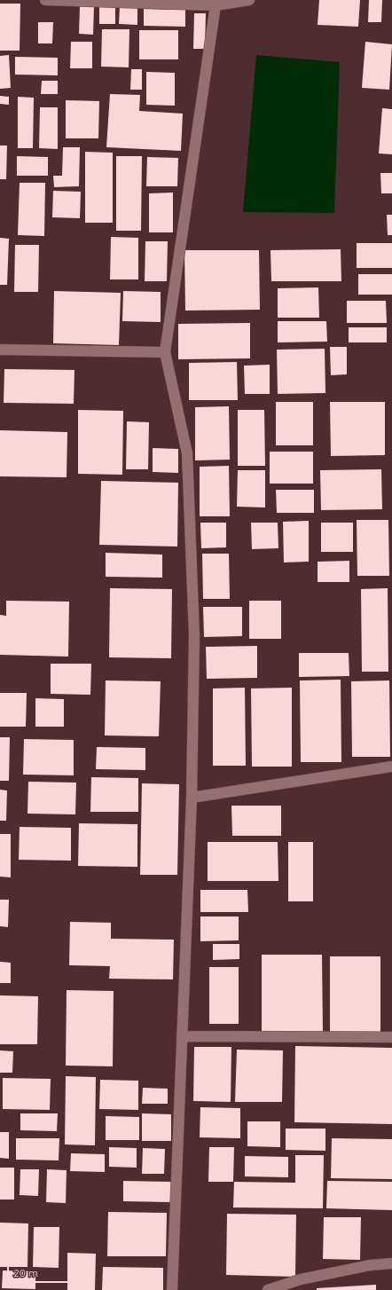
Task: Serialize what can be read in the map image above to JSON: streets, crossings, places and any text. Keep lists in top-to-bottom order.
{
  "scale_bar": "20 m"
}
